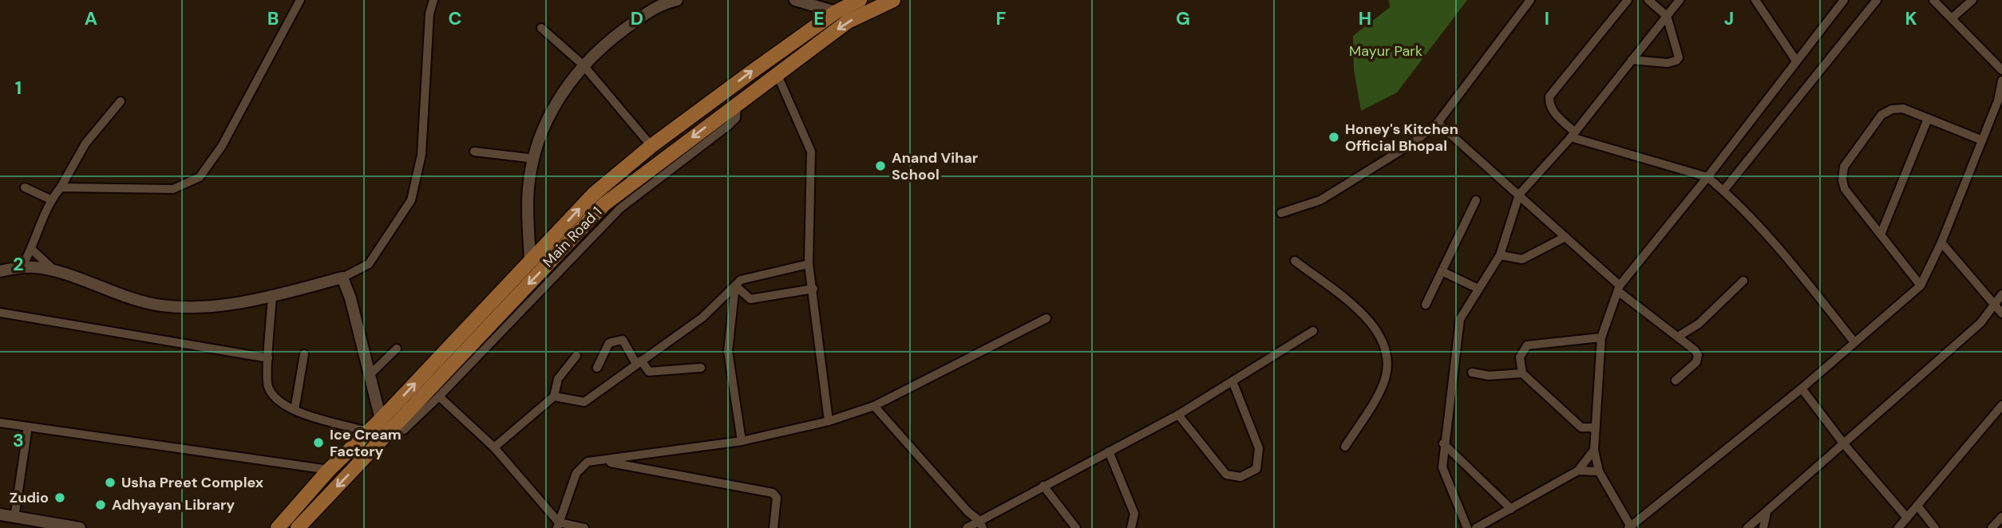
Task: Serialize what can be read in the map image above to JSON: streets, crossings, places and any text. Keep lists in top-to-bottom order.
{
  "streets": {
    "main road": ["Main Road 1"]
  },
  "parks": ["Mayur Park"],
  "places": [
    "Honey's Kitchen Official Bhopal",
    "Anand Vihar School",
    "Ice Cream Factory",
    "Usha Preet Complex",
    "Zudio",
    "Adhyayan Library"
  ],
  "grid": {
    "columns": [
      "A",
      "B",
      "C",
      "D",
      "E",
      "F",
      "G",
      "H",
      "I",
      "J",
      "K"
    ],
    "rows": ["1", "2", "3"]
  }
}
